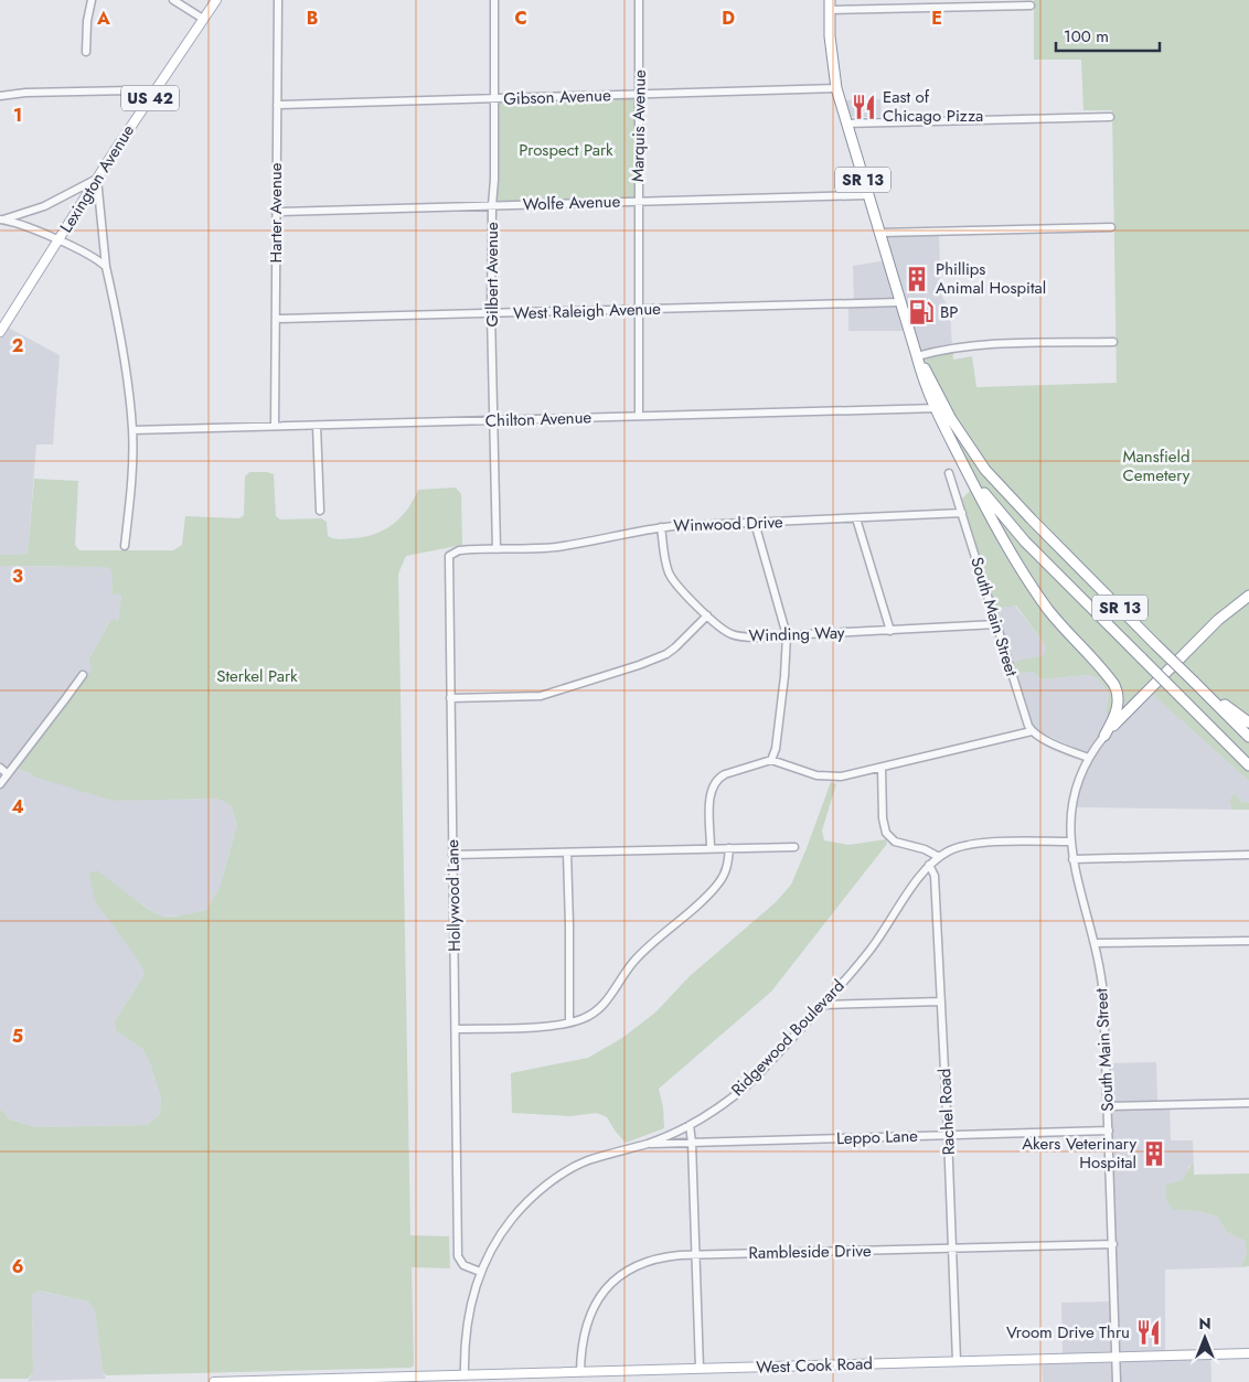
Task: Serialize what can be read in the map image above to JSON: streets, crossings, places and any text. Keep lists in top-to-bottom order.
{
  "streets": {
    "highway": ["SR 13"],
    "main road": ["US 42", "Lexington Avenue", "West Cook Road"],
    "street": [
      "Gibson Avenue",
      "Marquis Avenue",
      "Wolfe Avenue",
      "Harter Avenue",
      "Gilbert Avenue",
      "West Raleigh Avenue",
      "Chilton Avenue",
      "Winwood Drive",
      "South Main Street",
      "Winding Way",
      "Hollywood Lane",
      "Ridgewood Boulevard",
      "Rachel Road",
      "Leppo Lane",
      "Rambleside Drive"
    ]
  },
  "crossings": [
    ["Gibson Avenue", "Marquis Avenue"],
    ["Gibson Avenue", "SR 13"],
    ["Gibson Avenue", "Harter Avenue"],
    ["Gibson Avenue", "Gilbert Avenue"],
    ["Marquis Avenue", "Wolfe Avenue"],
    ["Marquis Avenue", "West Raleigh Avenue"],
    ["Marquis Avenue", "Chilton Avenue"],
    ["SR 13", "Wolfe Avenue"],
    ["SR 13", "West Raleigh Avenue"],
    ["SR 13", "Chilton Avenue"],
    ["Wolfe Avenue", "Harter Avenue"],
    ["Wolfe Avenue", "Gilbert Avenue"],
    ["Harter Avenue", "West Raleigh Avenue"],
    ["Harter Avenue", "Chilton Avenue"],
    ["Gilbert Avenue", "West Raleigh Avenue"],
    ["Gilbert Avenue", "Chilton Avenue"],
    ["Gilbert Avenue", "Winwood Drive"],
    ["Gilbert Avenue", "Hollywood Lane"],
    ["Winwood Drive", "South Main Street"],
    ["Winwood Drive", "Winding Way"],
    ["Winwood Drive", "Hollywood Lane"],
    ["South Main Street", "Winding Way"],
    ["South Main Street", "Ridgewood Boulevard"],
    ["South Main Street", "Leppo Lane"],
    ["South Main Street", "Rambleside Drive"],
    ["South Main Street", "West Cook Road"],
    ["Hollywood Lane", "Ridgewood Boulevard"],
    ["Ridgewood Boulevard", "Rachel Road"],
    ["Ridgewood Boulevard", "Leppo Lane"],
    ["Ridgewood Boulevard", "West Cook Road"],
    ["Rachel Road", "Leppo Lane"],
    ["Rachel Road", "Rambleside Drive"],
    ["Rachel Road", "West Cook Road"],
    ["Rambleside Drive", "West Cook Road"]
  ],
  "parks": ["Prospect Park", "Mansfield Cemetery", "Sterkel Park"],
  "places": {
    "restaurant": ["East of Chicago Pizza", "Vroom Drive Thru"],
    "building": ["Phillips Animal Hospital", "Akers Veterinary Hospital"],
    "fuel station": ["BP"]
  },
  "scale_bar": "100 m",
  "north": "top",
  "grid": {
    "columns": [
      "A",
      "B",
      "C",
      "D",
      "E"
    ],
    "rows": [
      "1",
      "2",
      "3",
      "4",
      "5",
      "6"
    ]
  }
}
